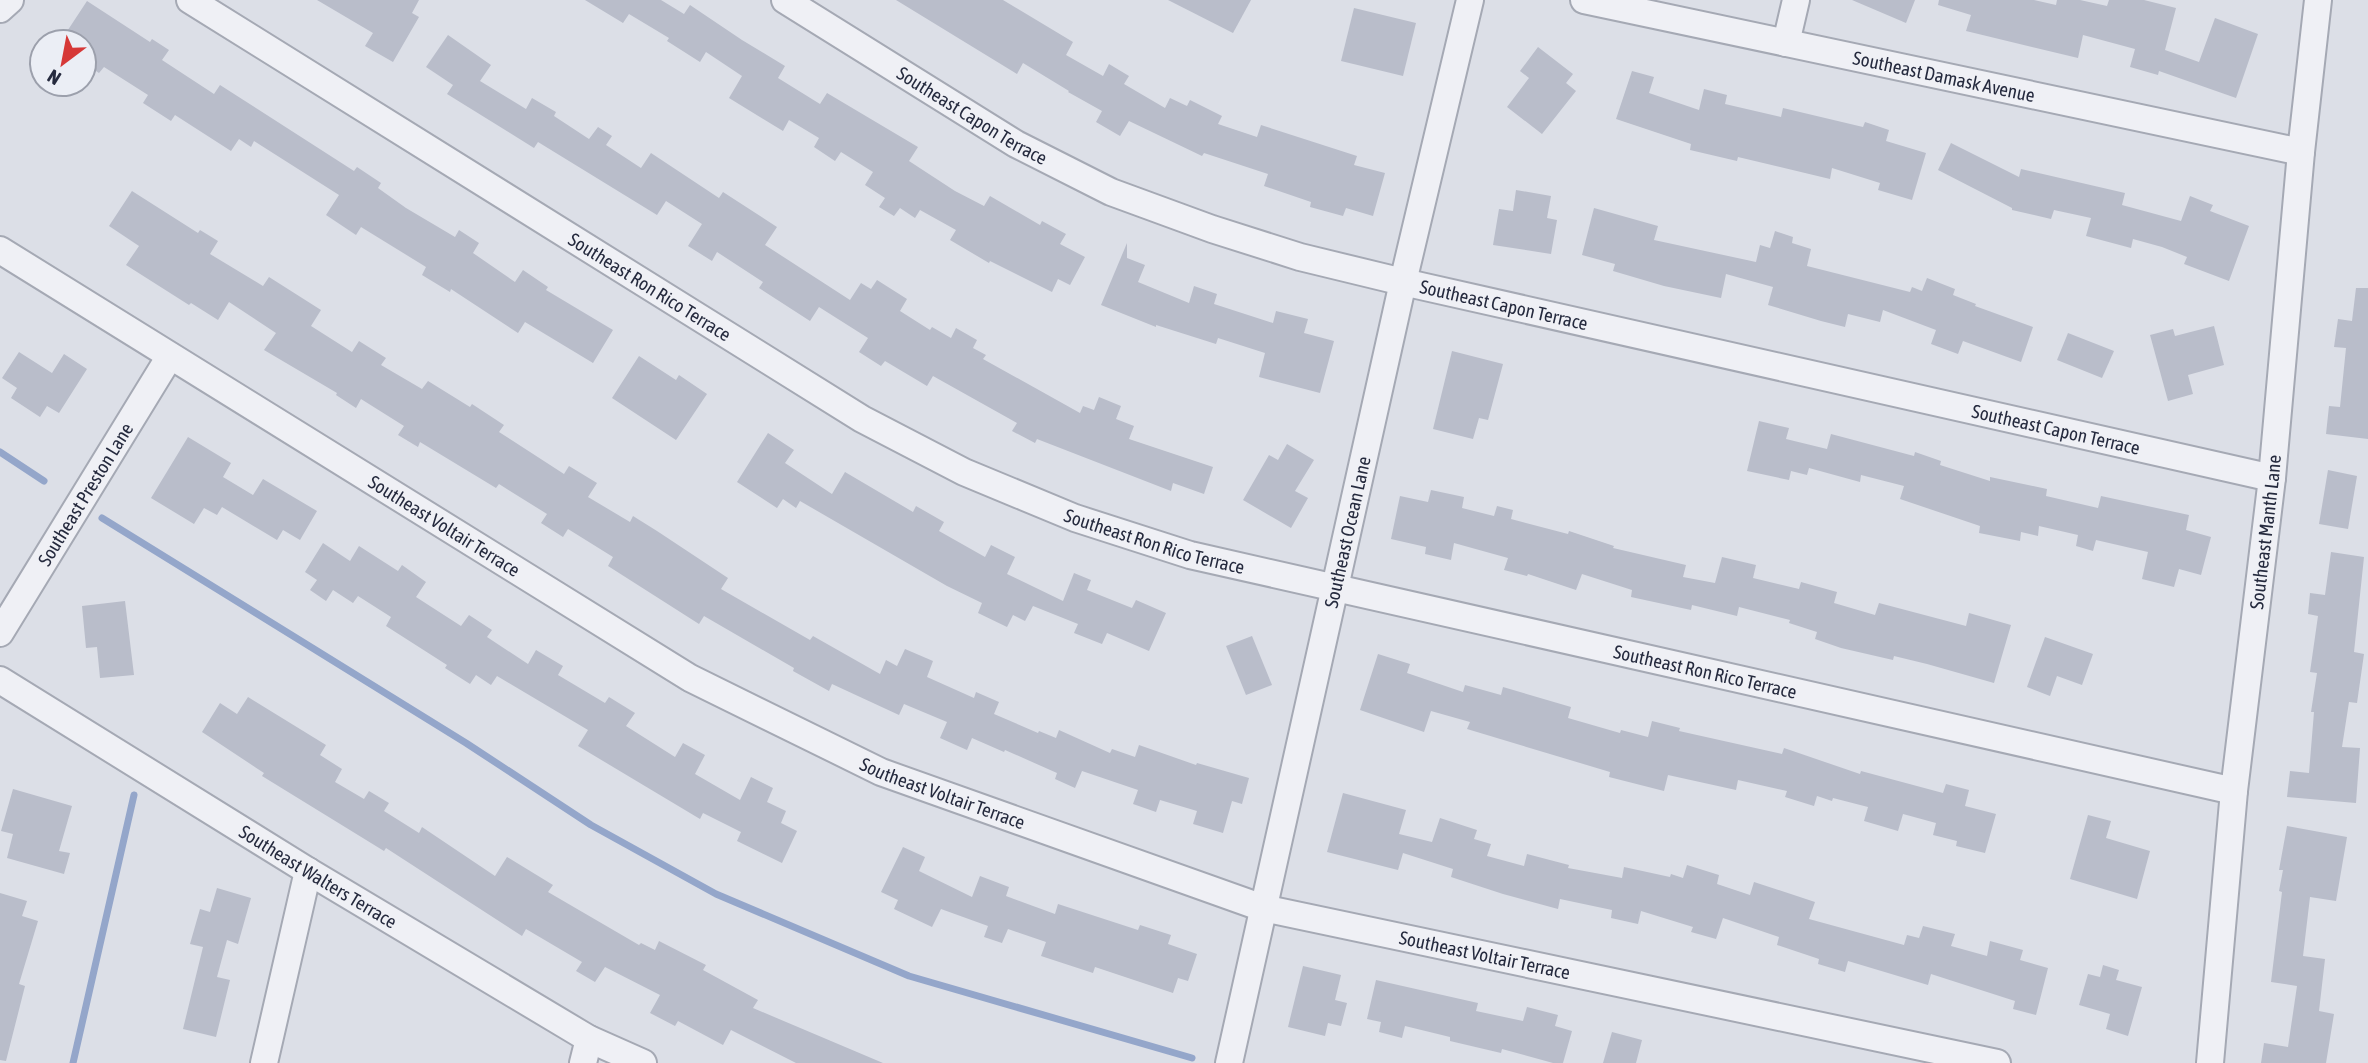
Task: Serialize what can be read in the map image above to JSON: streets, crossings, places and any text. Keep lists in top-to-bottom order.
{
  "streets": {
    "street": [
      "Southeast Damask Avenue",
      "Southeast Capon Terrace",
      "Southeast Ron Rico Terrace",
      "Southeast Preston Lane",
      "Southeast Voltair Terrace",
      "Southeast Ocean Lane",
      "Southeast Manth Lane",
      "Southeast Walters Terrace"
    ]
  },
  "crossings": [
    ["Southeast Damask Avenue", "Southeast Manth Lane"],
    ["Southeast Capon Terrace", "Southeast Ocean Lane"],
    ["Southeast Capon Terrace", "Southeast Manth Lane"],
    ["Southeast Ron Rico Terrace", "Southeast Ocean Lane"],
    ["Southeast Ron Rico Terrace", "Southeast Manth Lane"],
    ["Southeast Preston Lane", "Southeast Voltair Terrace"],
    ["Southeast Voltair Terrace", "Southeast Ocean Lane"]
  ],
  "north": "bottom left"
}
